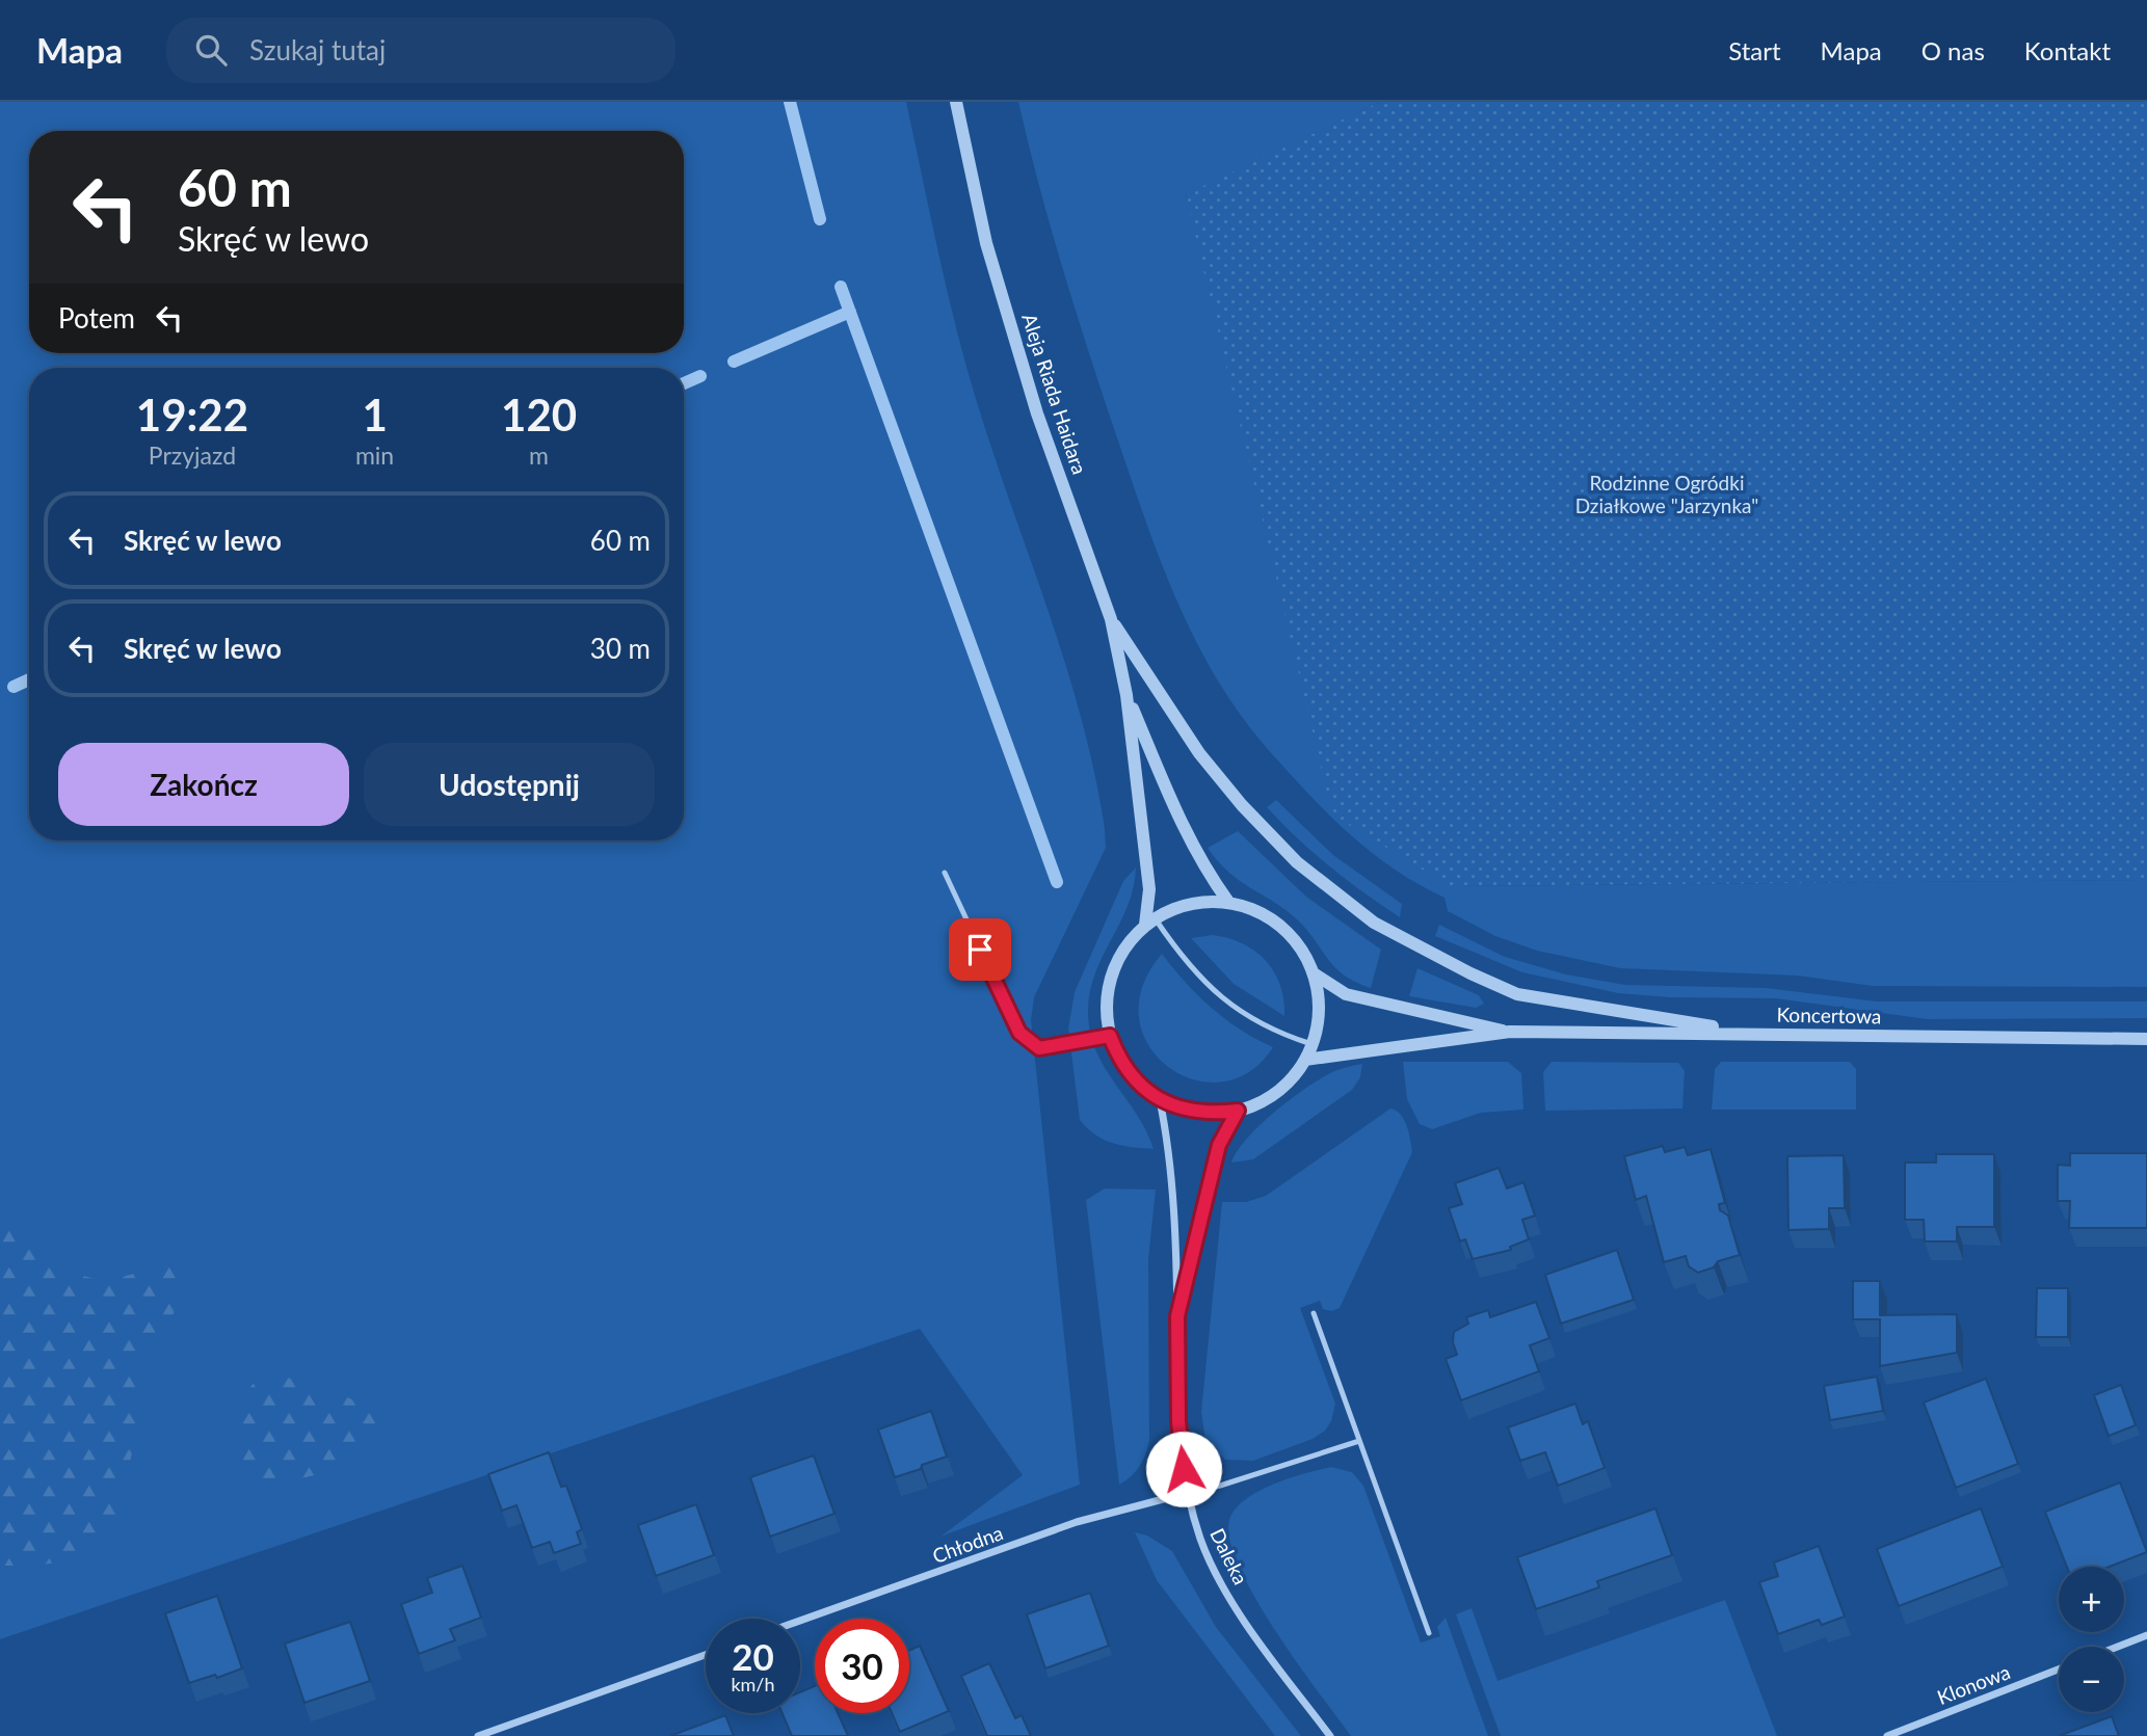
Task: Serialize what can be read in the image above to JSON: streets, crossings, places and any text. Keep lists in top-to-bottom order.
{
  "streets": {
    "street": [
      "Aleja Riada Haidara",
      "Koncertowa",
      "Chłodna",
      "Daleka",
      "Klonowa"
    ]
  },
  "crossings": [
    ["Chłodna", "Daleka"]
  ],
  "parks": ["Rodzinne Ogródki Działkowe \"Jarzynka\""],
  "page": {
    "header": "Mapa",
    "search": "Szukaj tutaj",
    "nav": [
      "Start",
      "Mapa",
      "O nas",
      "Kontakt"
    ],
    "turn": ["60 m", "Skręć w lewo"],
    "then": "Potem",
    "eta": [
      "19:22",
      "Przyjazd",
      "1",
      "min",
      "120",
      "m"
    ],
    "list": [
      {
        "name": "Skręć w lewo",
        "value": "60 m"
      },
      {
        "name": "Skręć w lewo",
        "value": "30 m"
      }
    ],
    "buttons": ["Zakończ", "Udostępnij"],
    "map_buttons": ["+", "−"],
    "speed": "20 km/h",
    "limit": "30"
  }
}
